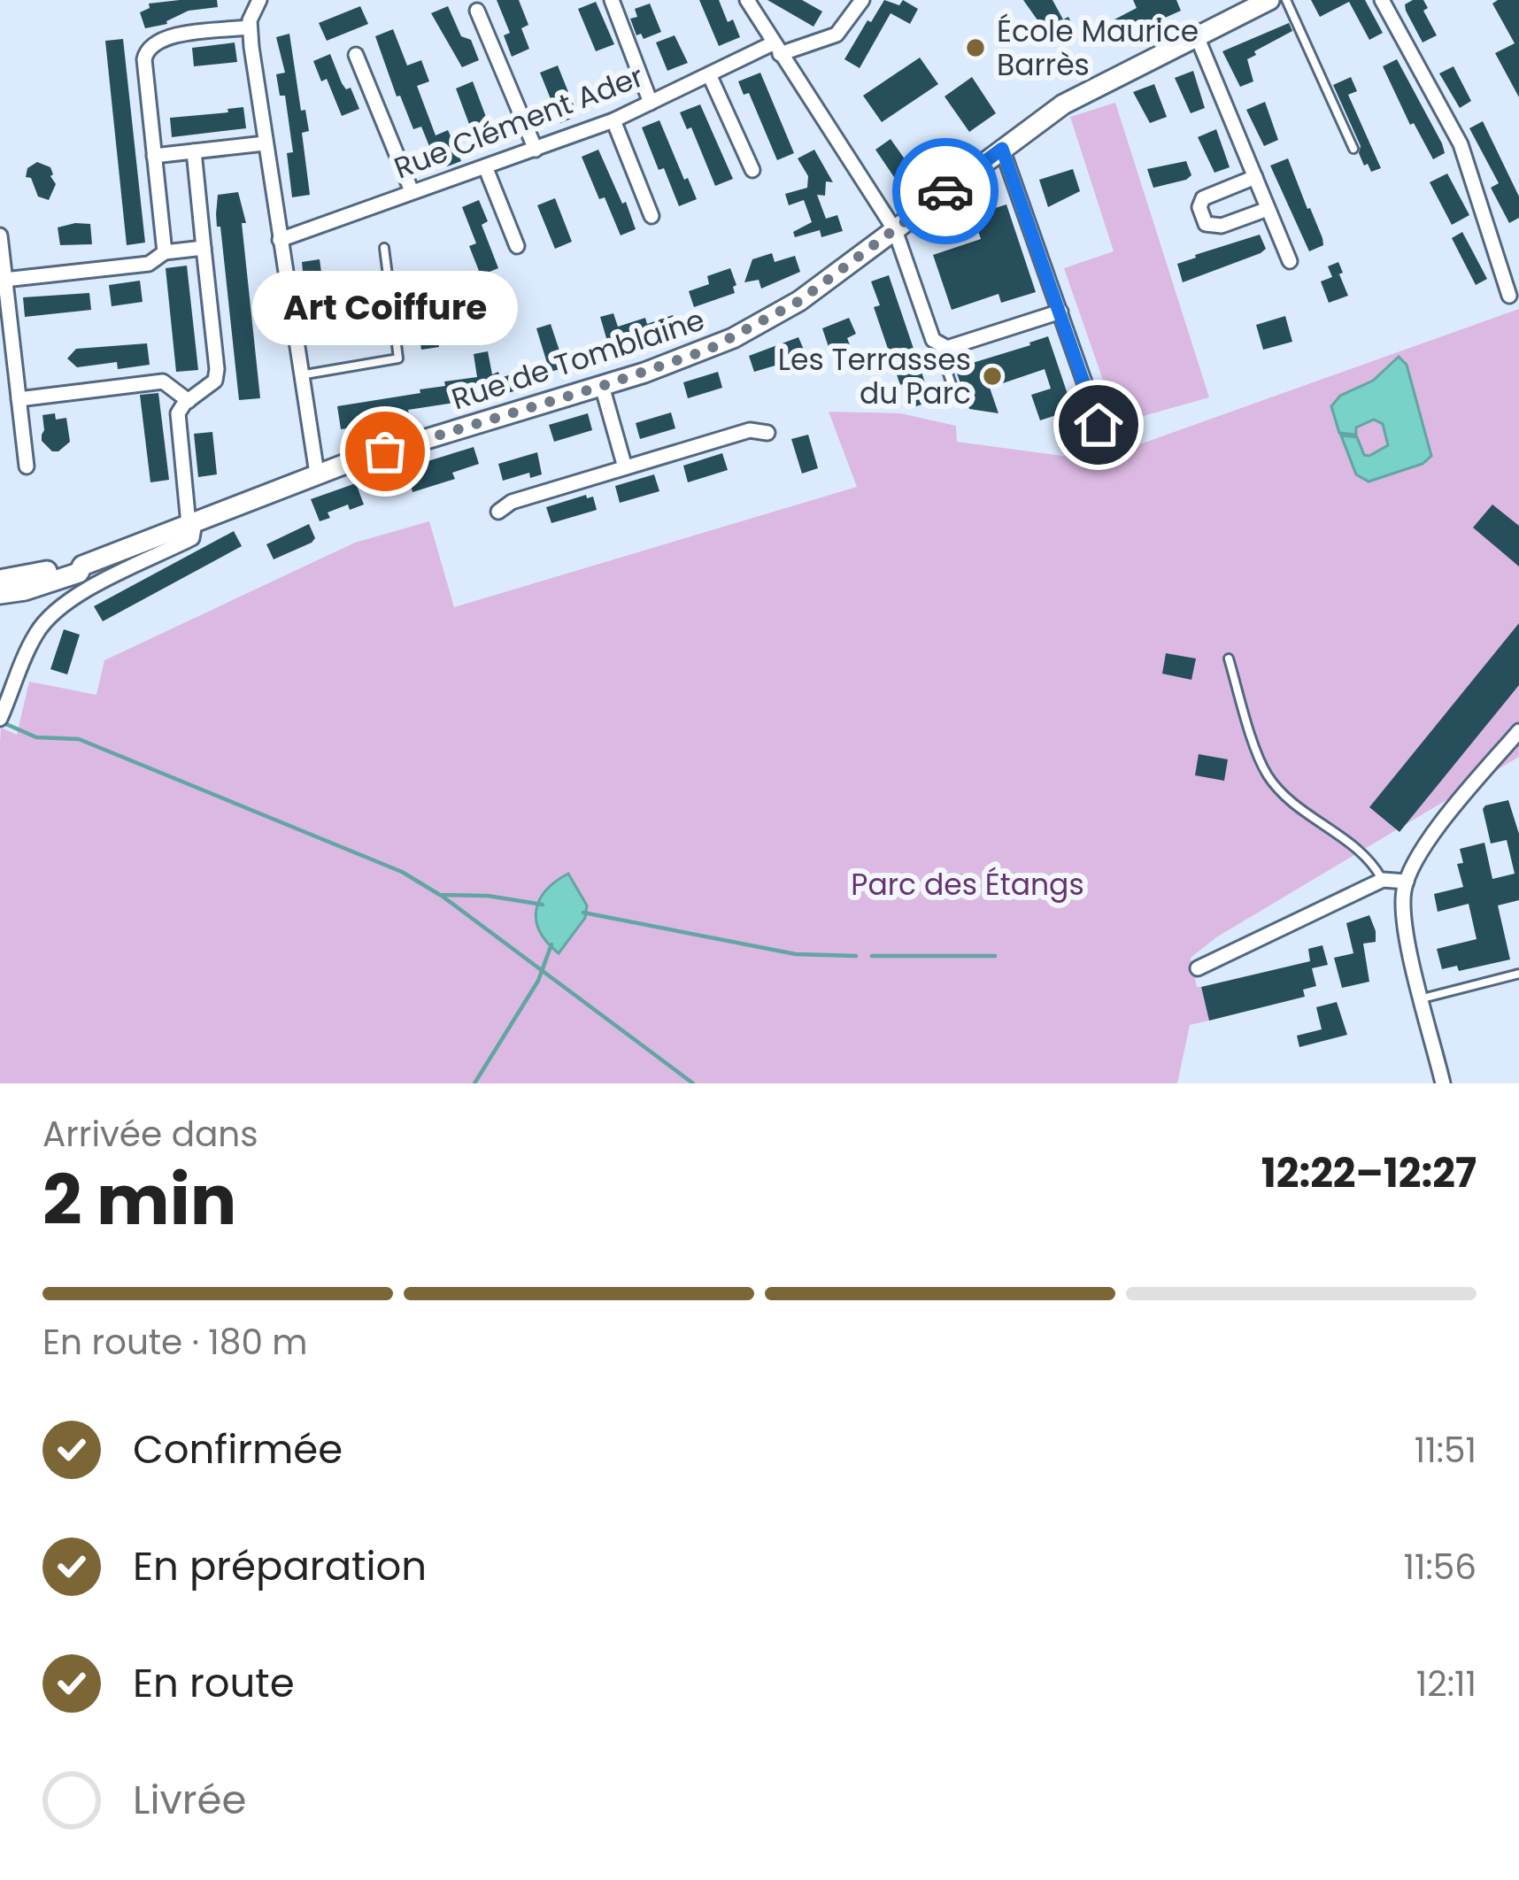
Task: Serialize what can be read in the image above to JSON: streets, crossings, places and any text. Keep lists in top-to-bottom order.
{
  "streets": {
    "main road": ["Rue de Tomblaine"],
    "street": ["Rue Clément Ader"]
  },
  "parks": ["Parc des Étangs"],
  "places": ["École Maurice Barrès", "Les Terrasses du Parc", "Art Coiffure"],
  "page": {
    "bubble": "Art Coiffure",
    "heading": ["2 min", "Arrivée dans", "12:22–12:27"],
    "bar": "En route · 180 m",
    "list": [
      ["Confirmée", "11:51"],
      ["En préparation", "11:56"],
      ["En route", "12:11"],
      "Livrée"
    ]
  }
}
